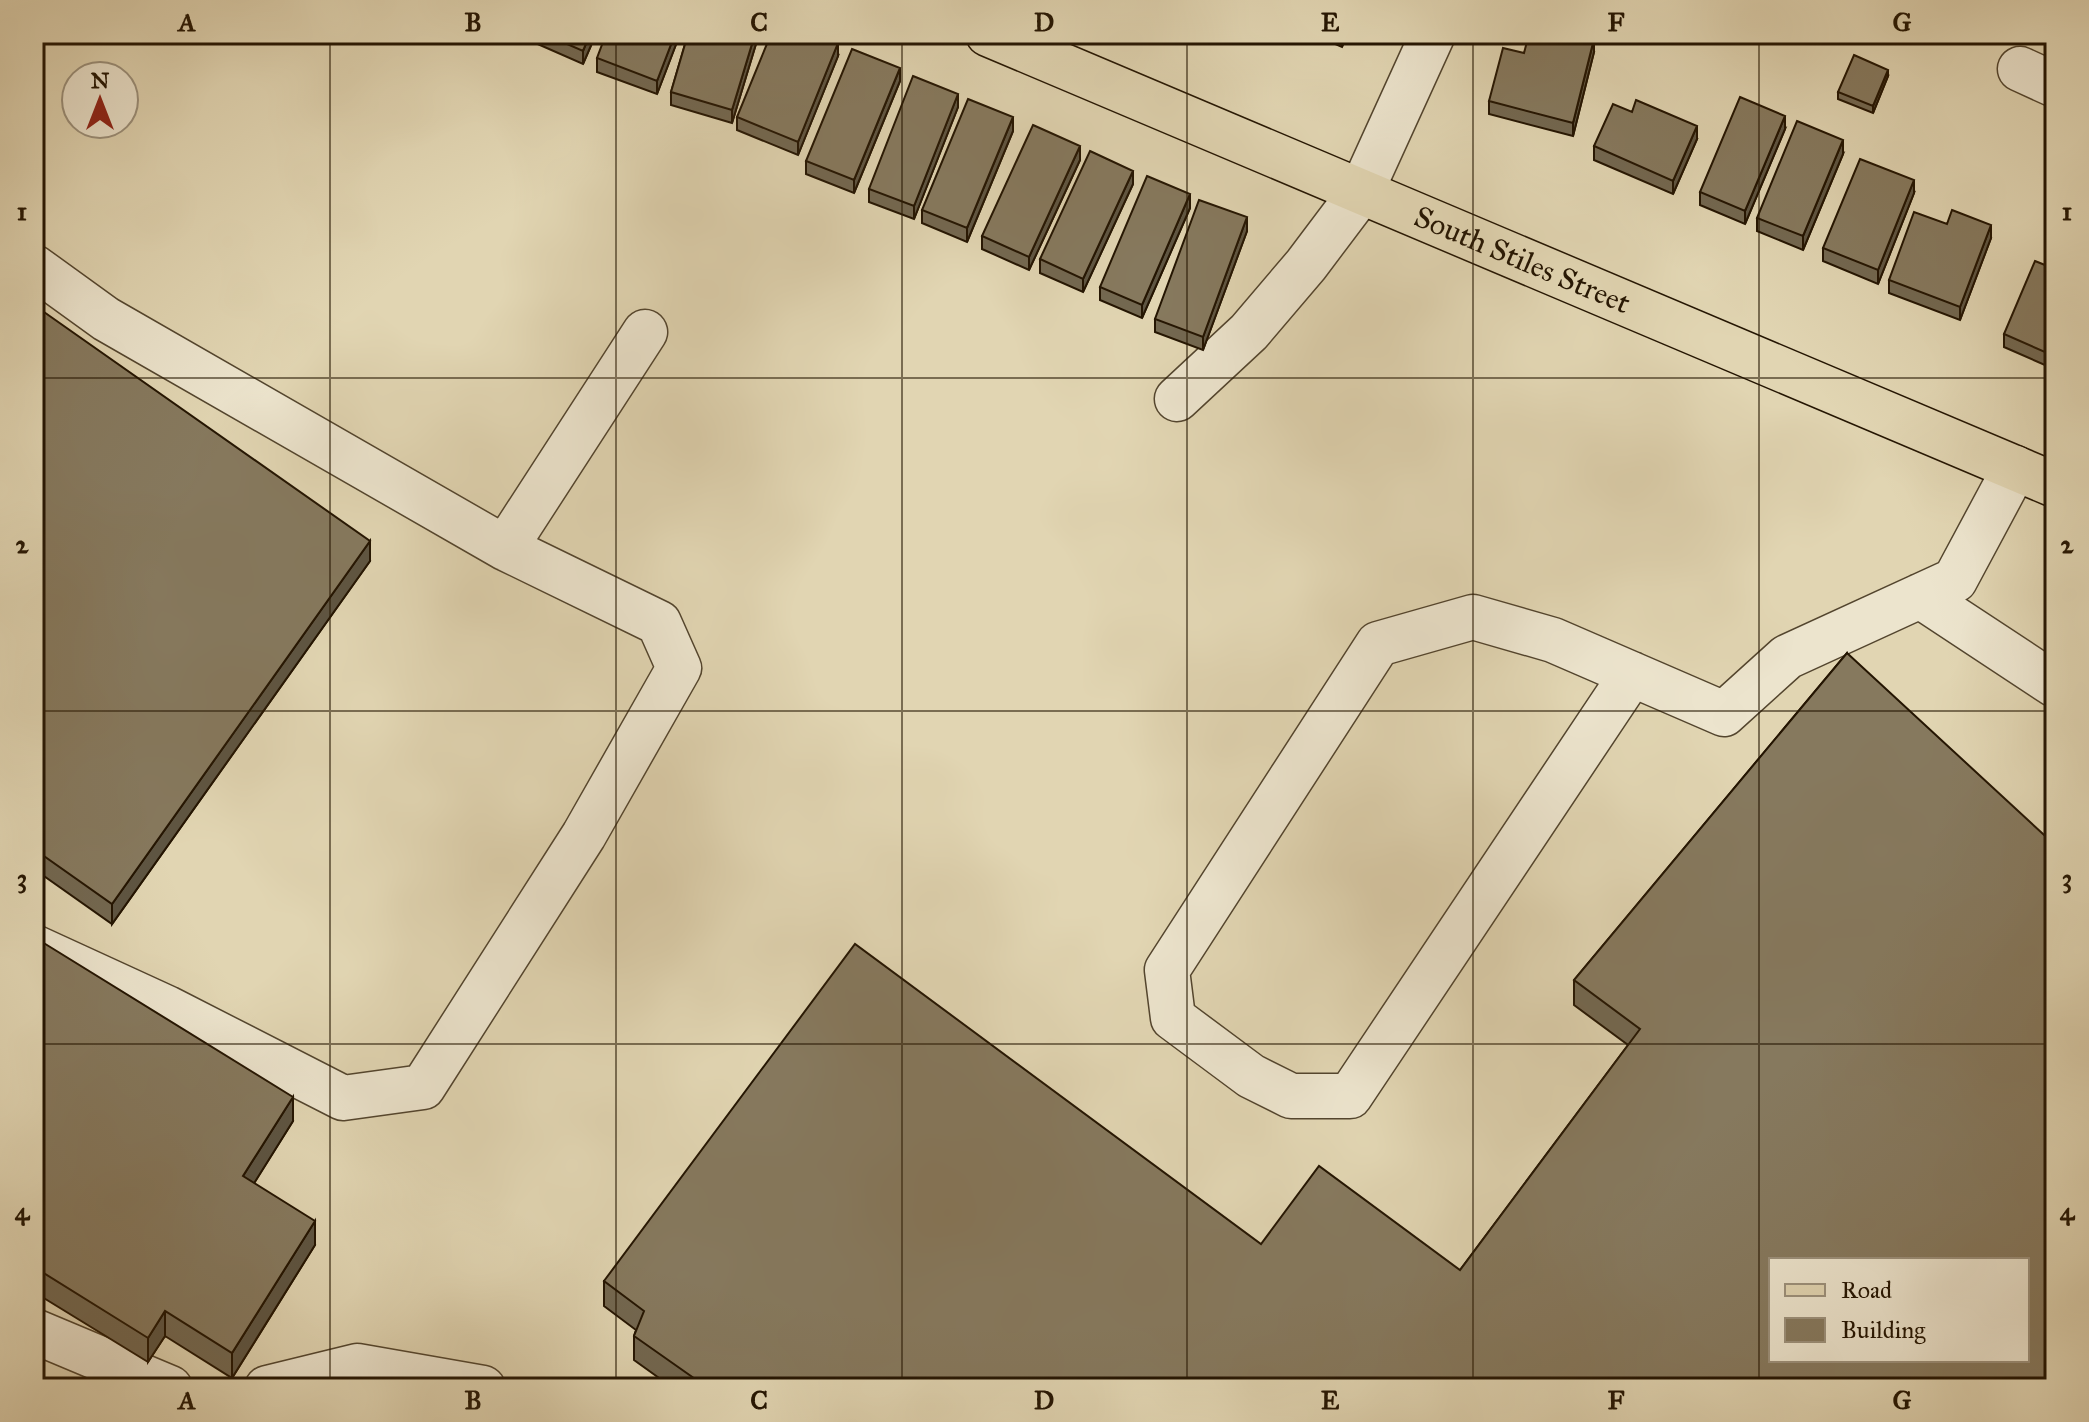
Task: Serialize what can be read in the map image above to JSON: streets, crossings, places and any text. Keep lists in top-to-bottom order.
{
  "streets": {
    "main road": ["South Stiles Street"]
  },
  "legend": ["Road", "Building"],
  "north": "top",
  "grid": {
    "columns": [
      "A",
      "B",
      "C",
      "D",
      "E",
      "F",
      "G"
    ],
    "rows": [
      "1",
      "2",
      "3",
      "4"
    ]
  }
}
